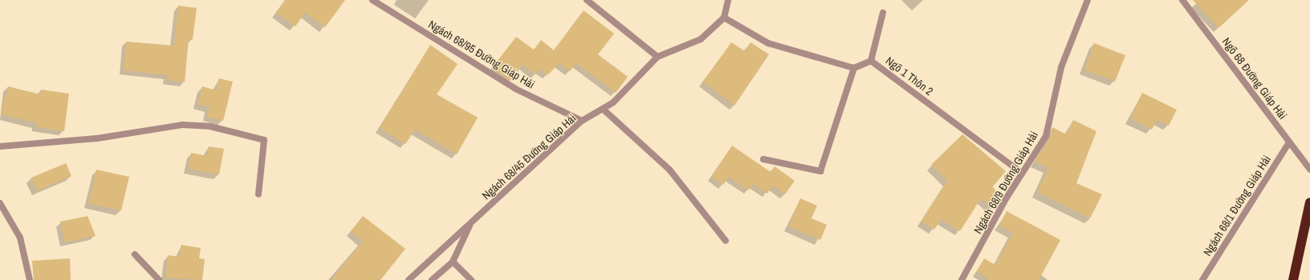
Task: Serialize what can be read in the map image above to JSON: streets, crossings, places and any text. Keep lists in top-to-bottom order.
{
  "streets": {
    "street": [
      "Ngách 68/95 Đường Giáp Hải",
      "Ngõ 1 Thôn 2",
      "Ngõ 68 Đường Giáp Hải",
      "Ngách 68/45 Đường Giáp Hải",
      "Ngách 68/9 Đường Giáp Hải",
      "Ngách 68/1 Đường Giáp Hải"
    ]
  },
  "crossings": [
    ["Ngách 68/95 Đường Giáp Hải", "Ngách 68/45 Đường Giáp Hải"],
    ["Ngõ 1 Thôn 2", "Ngách 68/9 Đường Giáp Hải"],
    ["Ngõ 68 Đường Giáp Hải", "Ngách 68/1 Đường Giáp Hải"]
  ]
}
